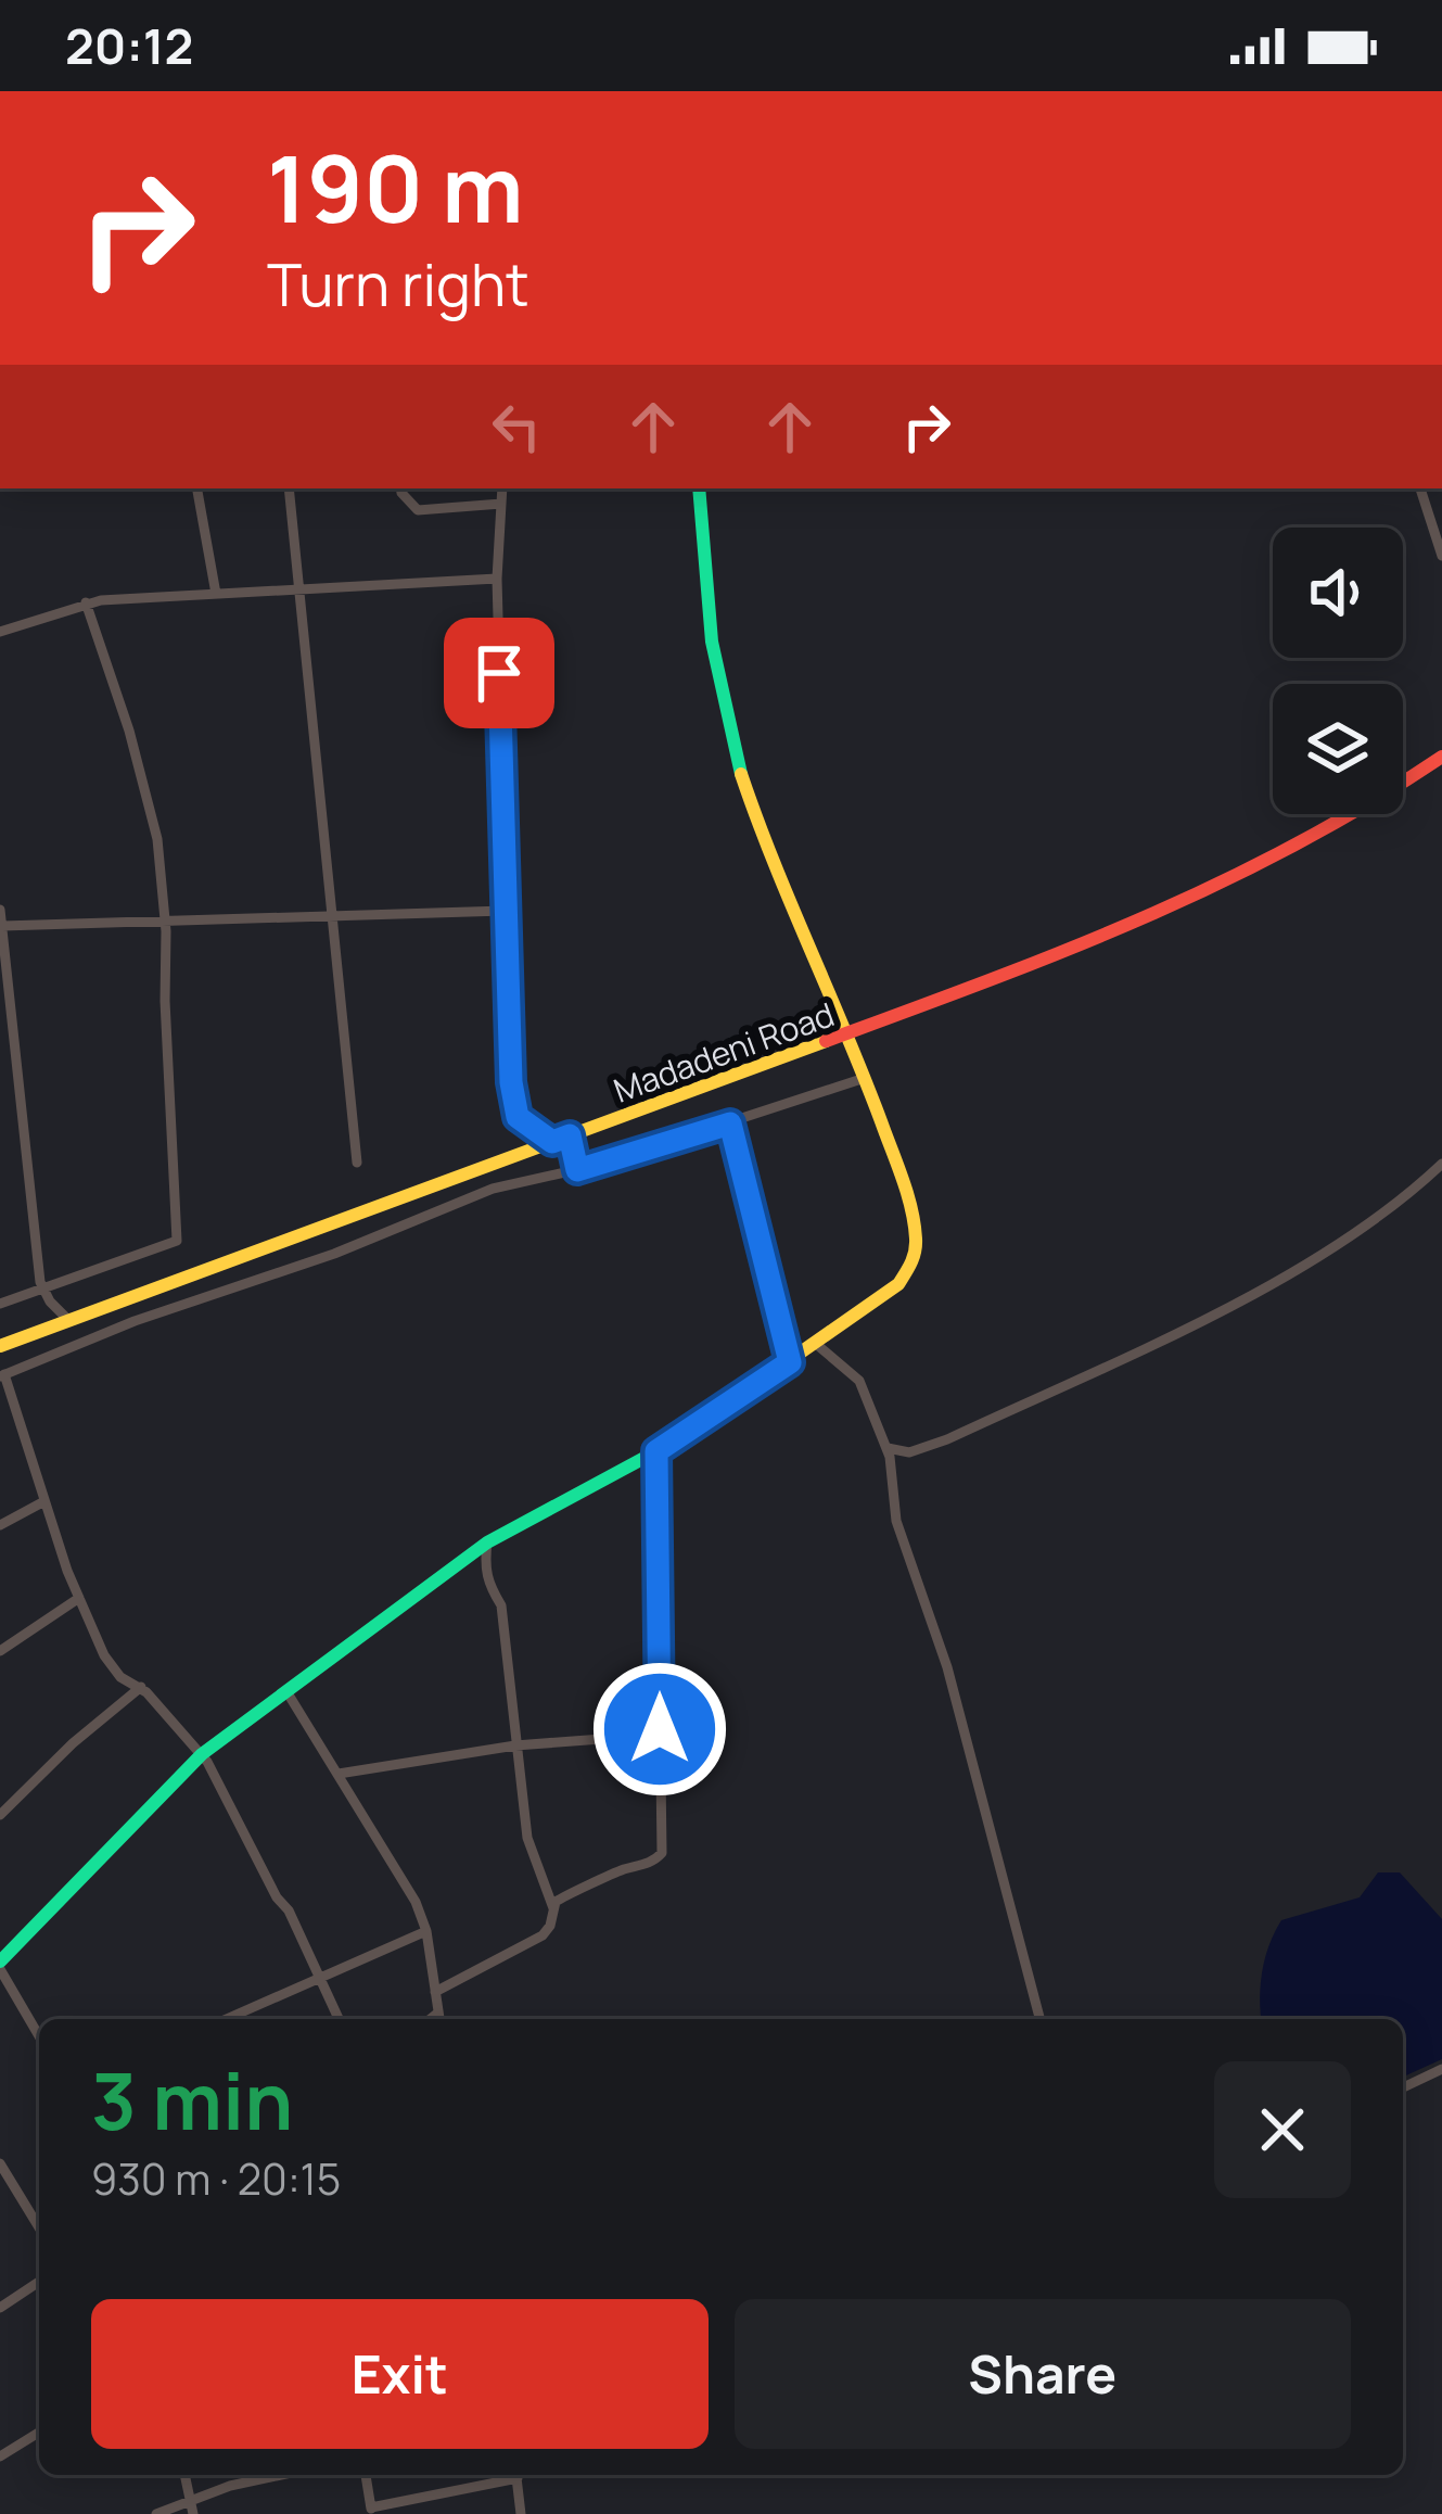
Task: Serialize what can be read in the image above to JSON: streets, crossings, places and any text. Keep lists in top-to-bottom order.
{
  "streets": {
    "street": ["Madadeni Road"]
  },
  "page": {
    "status": "20:12",
    "turn": ["190 m", "Turn right"],
    "heading": ["3 min", "930 m · 20:15"],
    "buttons": ["Exit", "Share"]
  }
}
